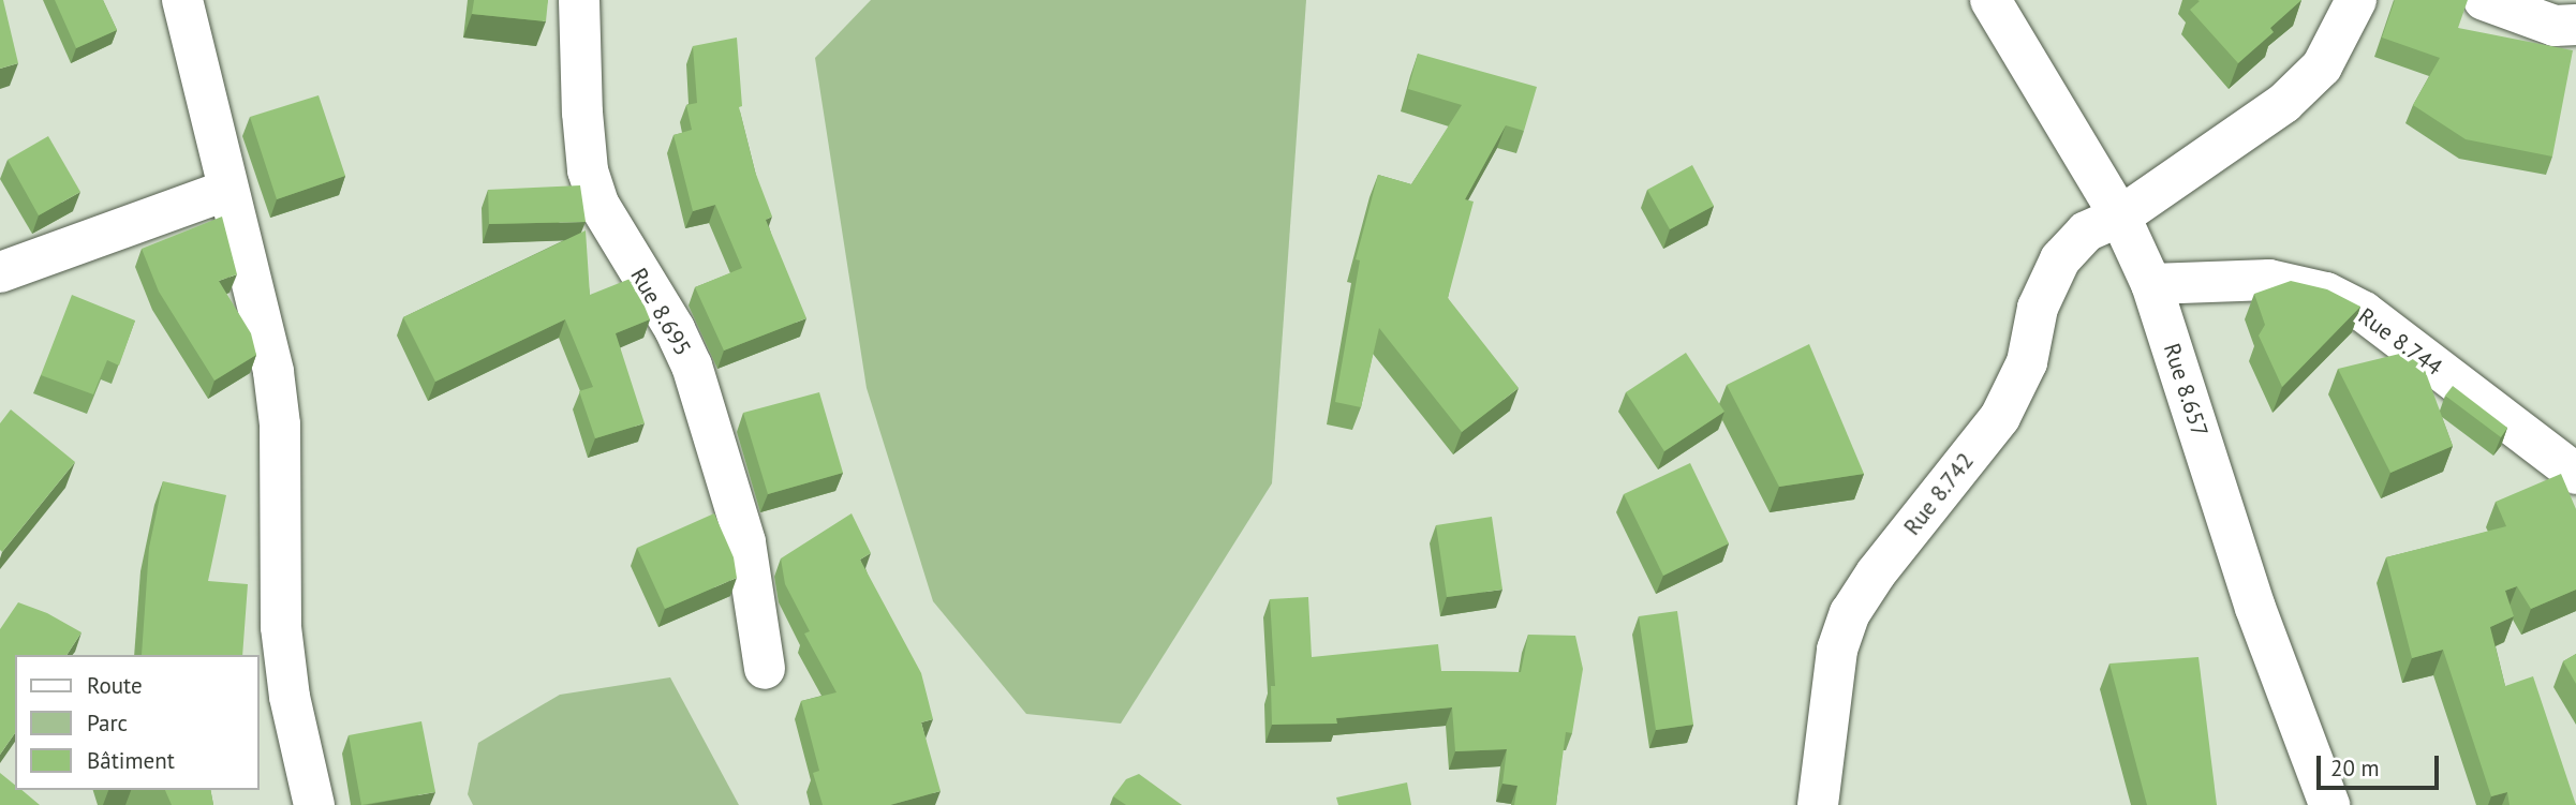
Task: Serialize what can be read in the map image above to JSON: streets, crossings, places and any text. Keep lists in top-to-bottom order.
{
  "streets": {
    "street": [
      "Rue 8.695",
      "Rue 8.744",
      "Rue 8.657",
      "Rue 8.742"
    ]
  },
  "crossings": [
    ["Rue 8.744", "Rue 8.657"],
    ["Rue 8.657", "Rue 8.742"]
  ],
  "legend": ["Route", "Parc", "Bâtiment"],
  "scale_bar": "20 m"
}
